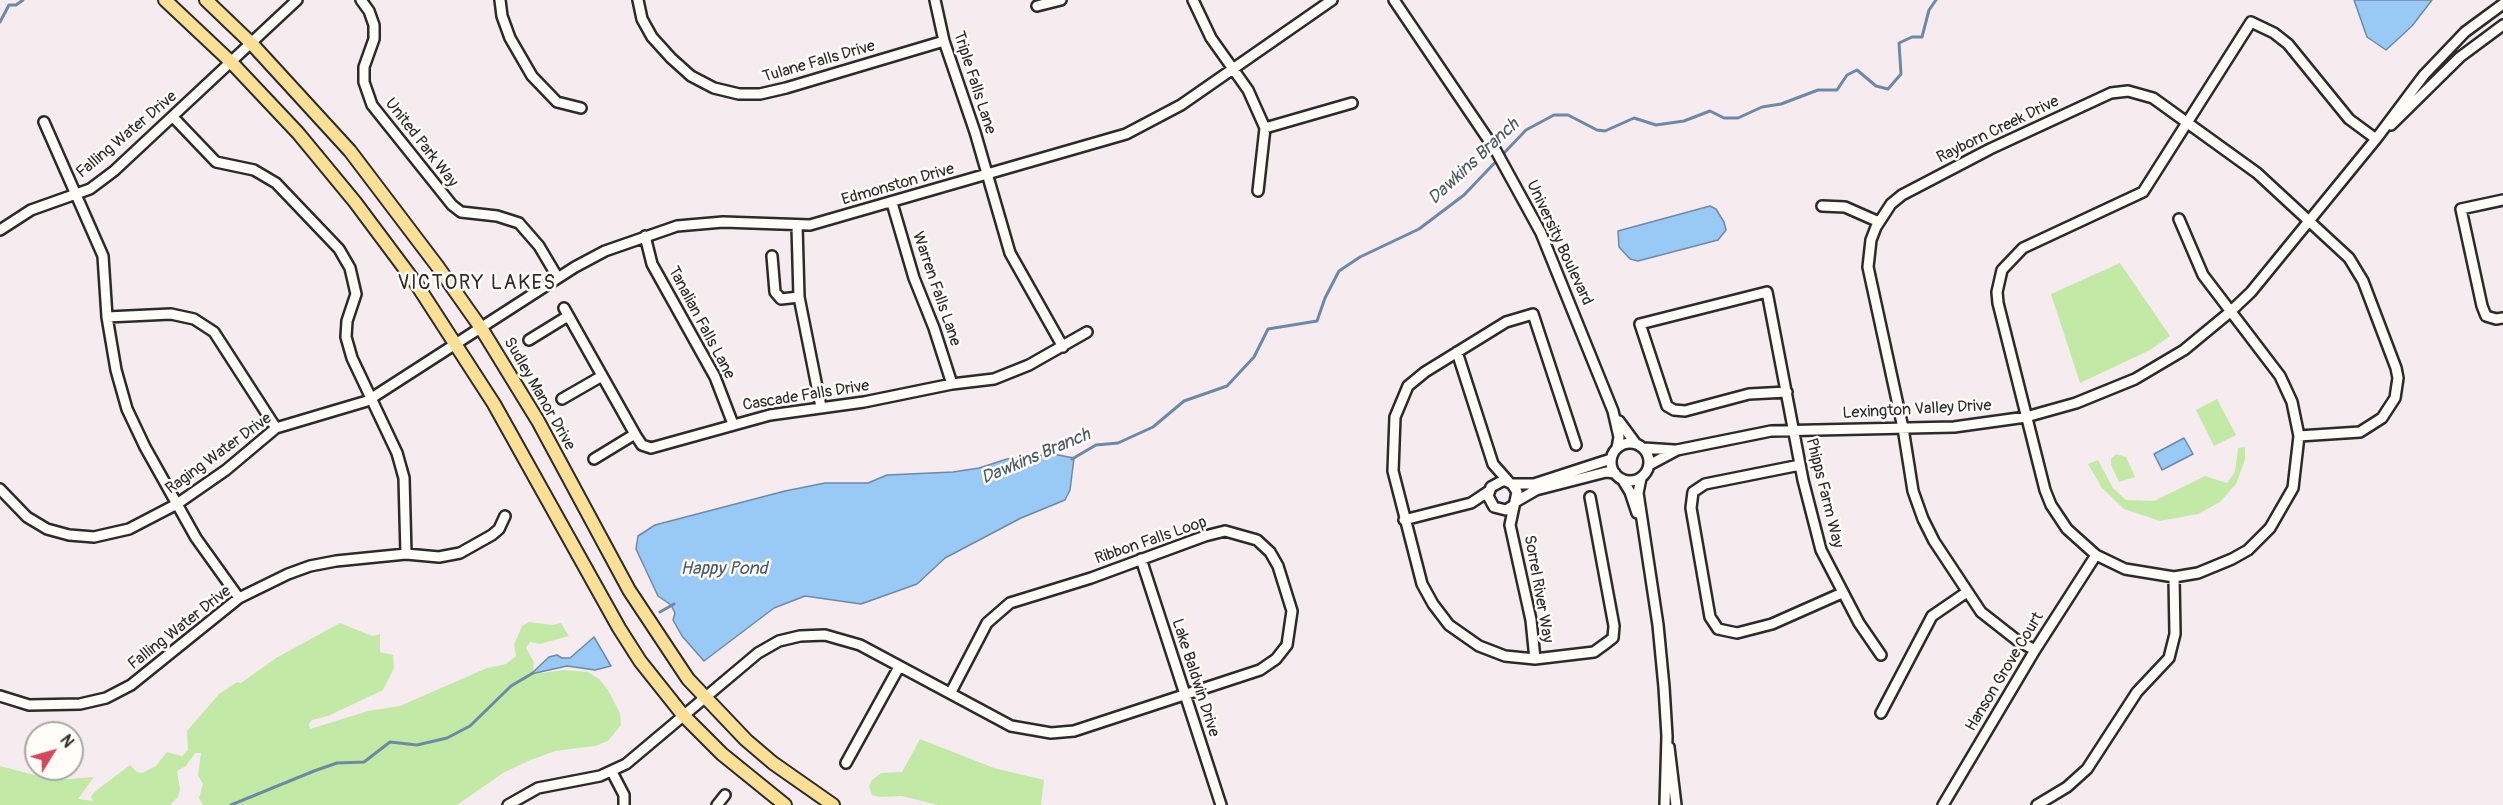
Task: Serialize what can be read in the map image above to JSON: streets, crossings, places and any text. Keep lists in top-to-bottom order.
{
  "streets": {
    "main road": ["Sudley Manor Drive"],
    "street": [
      "Tulane Falls Drive",
      "Triple Falls Lane",
      "Rayborn Creek Drive",
      "Falling Water Drive",
      "United Park Way",
      "Edmonston Drive",
      "University Boulevard",
      "Warren Falls Lane",
      "Tanalian Falls Lane",
      "Cascade Falls Drive",
      "Lexington Valley Drive",
      "Raging Water Drive",
      "Phipps Farm Way",
      "Ribbon Falls Loop",
      "Sorrel River Way",
      "Hanson Grove Court",
      "Lake Baldwin Drive"
    ]
  },
  "crossings": [
    ["Tulane Falls Drive", "Triple Falls Lane"],
    ["Triple Falls Lane", "Edmonston Drive"],
    ["Triple Falls Lane", "Cascade Falls Drive"],
    ["Rayborn Creek Drive", "Lexington Valley Drive"],
    ["Rayborn Creek Drive", "Hanson Grove Court"],
    ["Falling Water Drive", "Sudley Manor Drive"],
    ["United Park Way", "Edmonston Drive"],
    ["Edmonston Drive", "Warren Falls Lane"],
    ["Edmonston Drive", "Tanalian Falls Lane"],
    ["Edmonston Drive", "Sudley Manor Drive"],
    ["Edmonston Drive", "Raging Water Drive"],
    ["University Boulevard", "Lexington Valley Drive"],
    ["Warren Falls Lane", "Cascade Falls Drive"],
    ["Tanalian Falls Lane", "Cascade Falls Drive"],
    ["Sudley Manor Drive", "Ribbon Falls Loop"],
    ["Lexington Valley Drive", "Phipps Farm Way"],
    ["Ribbon Falls Loop", "Lake Baldwin Drive"]
  ],
  "districts": ["VICTORY LAKES"],
  "water": ["Dawkins Branch", "Happy Pond"],
  "north": "top right"
}
